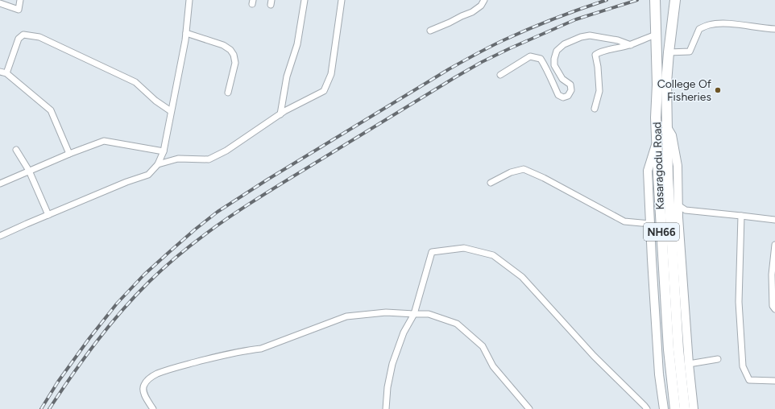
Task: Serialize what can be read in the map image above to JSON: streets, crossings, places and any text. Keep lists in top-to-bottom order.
{
  "streets": {
    "highway": ["Kasaragodu Road", "NH66"]
  },
  "crossings": [
    ["Kasaragodu Road", "NH66"]
  ],
  "places": ["College Of Fisheries"]
}
